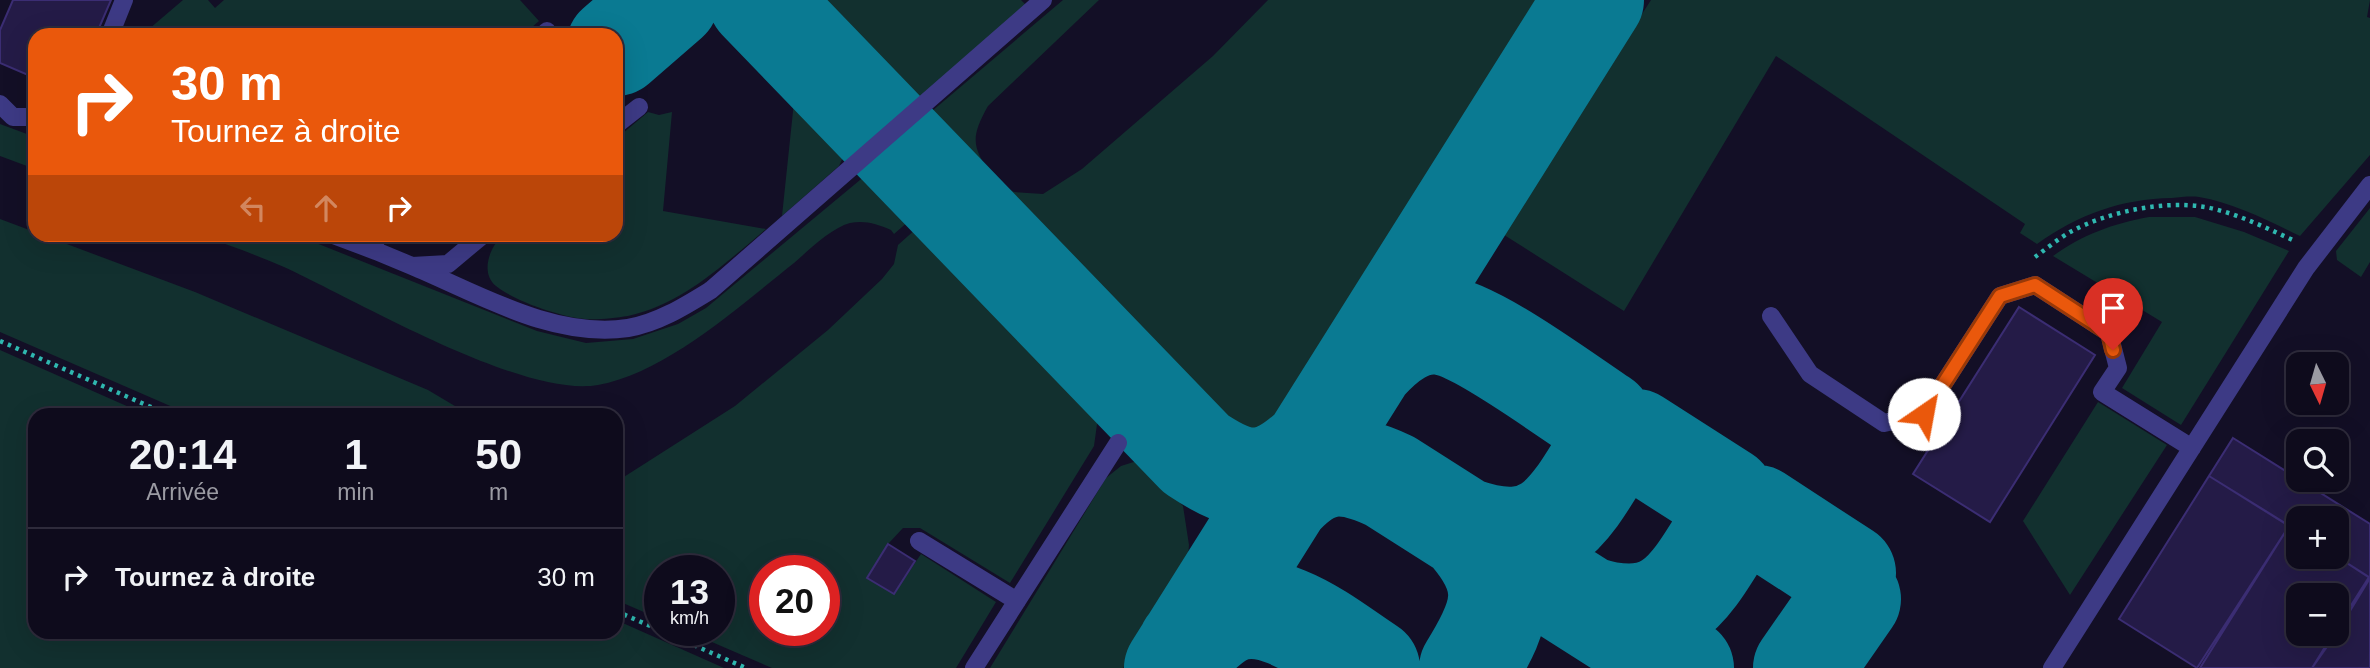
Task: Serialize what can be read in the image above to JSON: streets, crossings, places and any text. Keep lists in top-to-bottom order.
{
  "north": "bottom",
  "page": {
    "turn": ["30 m", "Tournez à droite"],
    "map_buttons": ["+", "−"],
    "eta": [
      "20:14",
      "Arrivée",
      "1",
      "min",
      "50",
      "m"
    ],
    "list": [
      {
        "name": "Tournez à droite",
        "value": "30 m"
      }
    ],
    "speed": "13 km/h",
    "limit": "20"
  }
}
